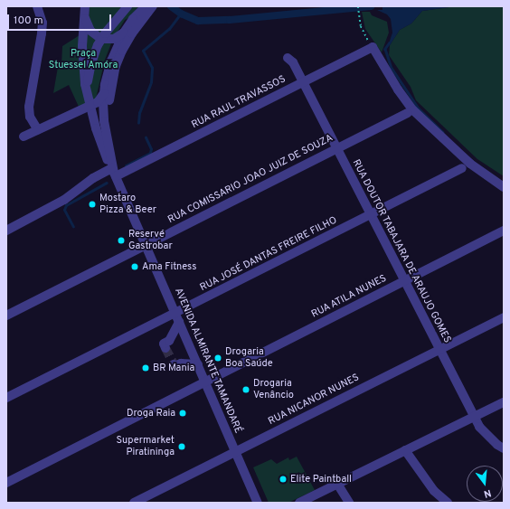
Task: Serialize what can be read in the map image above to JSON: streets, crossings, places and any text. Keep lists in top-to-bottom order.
{
  "streets": {
    "street": [
      "RUA RAUL TRAVASSOS",
      "RUA COMISSARIO JOAO JUIZ DE SOUZA",
      "RUA DOUTOR TABAJARA DE ARAUJO GOMES",
      "RUA JOSÉ DANTAS FREIRE FILHO",
      "RUA ATILA NUNES",
      "AVENIDA ALMIRANTE TAMANDARÉ",
      "RUA NICANOR NUNES"
    ]
  },
  "crossings": [
    ["RUA RAUL TRAVASSOS", "RUA DOUTOR TABAJARA DE ARAUJO GOMES"],
    ["RUA RAUL TRAVASSOS", "AVENIDA ALMIRANTE TAMANDARÉ"],
    ["RUA COMISSARIO JOAO JUIZ DE SOUZA", "RUA DOUTOR TABAJARA DE ARAUJO GOMES"],
    ["RUA COMISSARIO JOAO JUIZ DE SOUZA", "AVENIDA ALMIRANTE TAMANDARÉ"],
    ["RUA DOUTOR TABAJARA DE ARAUJO GOMES", "RUA JOSÉ DANTAS FREIRE FILHO"],
    ["RUA DOUTOR TABAJARA DE ARAUJO GOMES", "RUA ATILA NUNES"],
    ["RUA DOUTOR TABAJARA DE ARAUJO GOMES", "RUA NICANOR NUNES"],
    ["RUA JOSÉ DANTAS FREIRE FILHO", "AVENIDA ALMIRANTE TAMANDARÉ"],
    ["RUA ATILA NUNES", "AVENIDA ALMIRANTE TAMANDARÉ"],
    ["AVENIDA ALMIRANTE TAMANDARÉ", "RUA NICANOR NUNES"]
  ],
  "parks": ["Praça Stuessel Amóra"],
  "places": [
    "Mostaro Pizza & Beer",
    "Reservé Gastrobar",
    "Ama Fitness",
    "Drogaria Boa Saúde",
    "BR Mania",
    "Drogaria Venâncio",
    "Droga Raia",
    "Supermarket Piratininga",
    "Elite Paintball"
  ],
  "scale_bar": "100 m",
  "north": "bottom"
}
